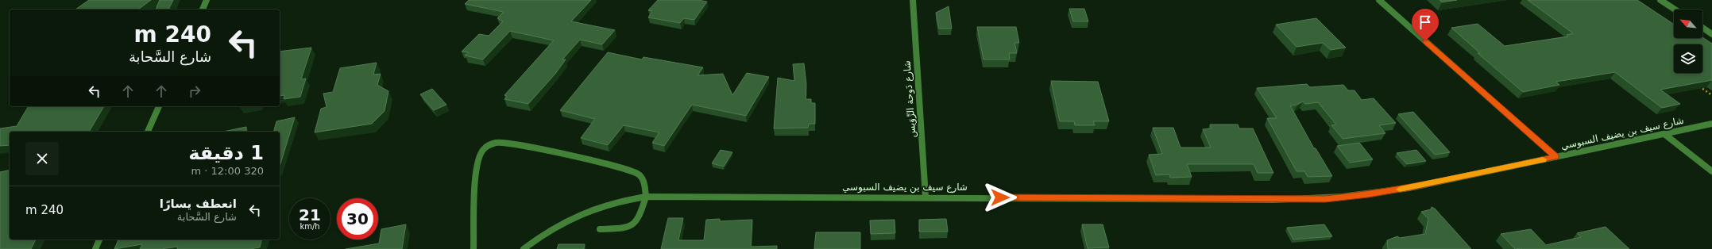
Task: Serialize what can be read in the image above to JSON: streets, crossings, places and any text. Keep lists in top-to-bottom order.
{
  "streets": {
    "street": ["شارع دَوحة الرِّوَيس", "شارع سيف بن يضيف السبوسي"]
  },
  "crossings": [
    ["شارع دَوحة الرِّوَيس", "شارع سيف بن يضيف السبوسي"]
  ],
  "north": "top left",
  "page": {
    "turn": ["240 m", "شارع السَّحابة"],
    "heading": ["1 دقيقة", "320 m · 12:00"],
    "list": [
      {
        "name": "انعطف يسارًا",
        "note": "شارع السَّحابة",
        "value": "240 m"
      }
    ],
    "speed": "21 km/h",
    "limit": "30"
  }
}
